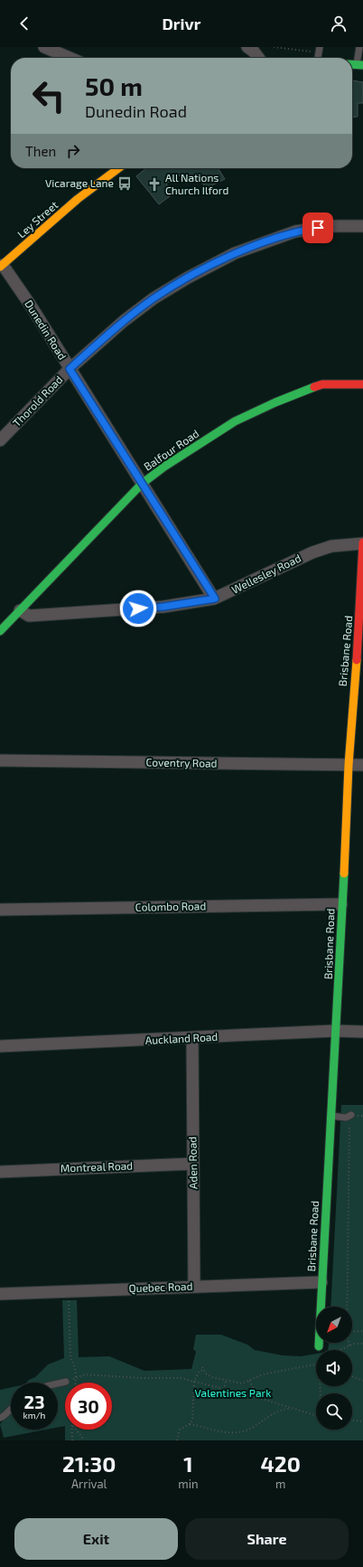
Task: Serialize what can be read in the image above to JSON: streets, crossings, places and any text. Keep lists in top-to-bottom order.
{
  "streets": {
    "street": [
      "Ley Street",
      "Dunedin Road",
      "Thorold Road",
      "Balfour Road",
      "Wellesley Road",
      "Brisbane Road",
      "Coventry Road",
      "Colombo Road",
      "Auckland Road",
      "Aden Road",
      "Montreal Road",
      "Quebec Road"
    ]
  },
  "crossings": [
    ["Ley Street", "Dunedin Road"],
    ["Dunedin Road", "Thorold Road"],
    ["Dunedin Road", "Balfour Road"],
    ["Dunedin Road", "Wellesley Road"],
    ["Balfour Road", "Wellesley Road"],
    ["Wellesley Road", "Brisbane Road"],
    ["Brisbane Road", "Coventry Road"],
    ["Brisbane Road", "Colombo Road"],
    ["Brisbane Road", "Auckland Road"],
    ["Brisbane Road", "Quebec Road"],
    ["Auckland Road", "Aden Road"],
    ["Aden Road", "Montreal Road"],
    ["Aden Road", "Quebec Road"]
  ],
  "parks": ["Valentines Park"],
  "places": {
    "bus stop": ["Vicarage Lane"],
    "church": ["All Nations Church Ilford"]
  },
  "north": "bottom left",
  "page": {
    "header": "Drivr",
    "turn": ["50 m", "Dunedin Road"],
    "then": "Then",
    "speed": "23 km/h",
    "limit": "30",
    "eta": [
      "21:30",
      "Arrival",
      "1",
      "min",
      "420",
      "m"
    ],
    "buttons": ["Exit", "Share"]
  }
}
